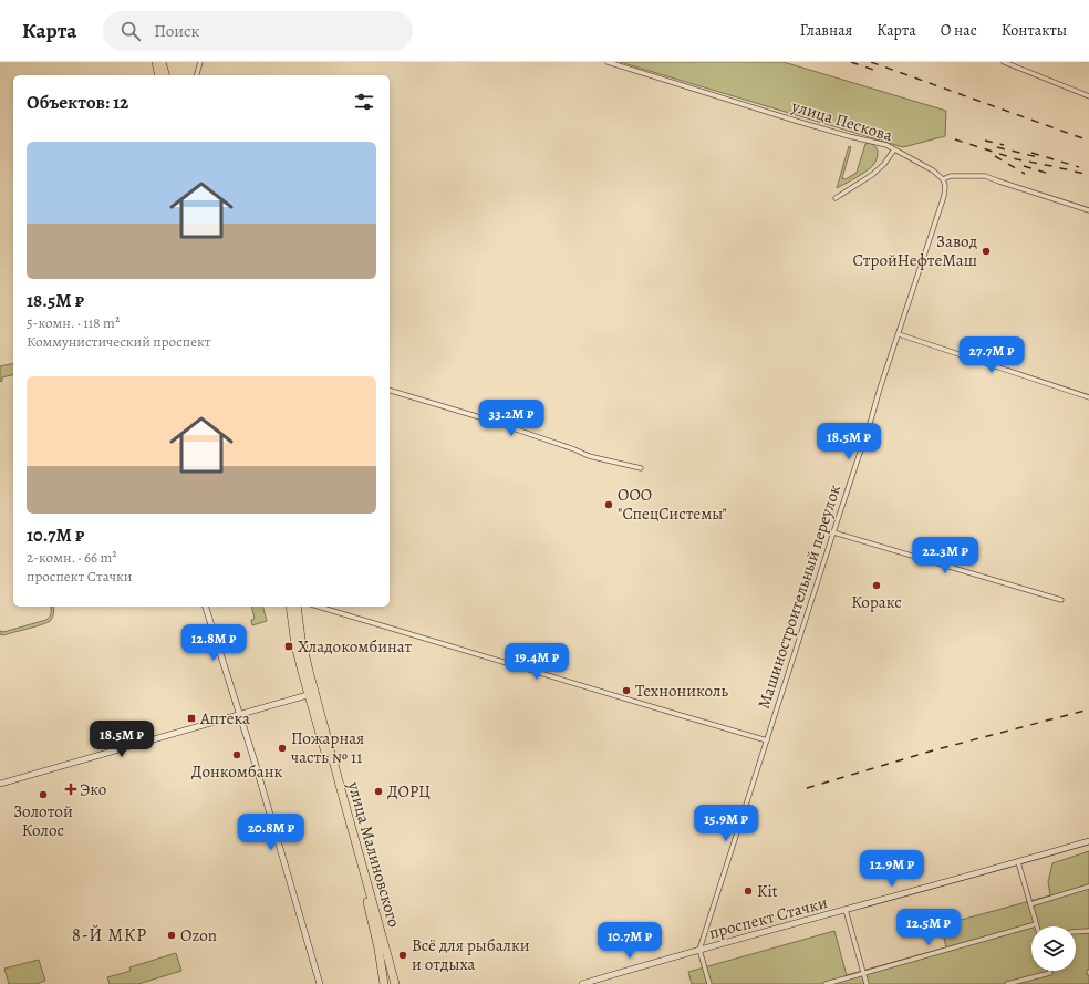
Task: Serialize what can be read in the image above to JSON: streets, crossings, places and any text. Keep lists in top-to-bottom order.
{
  "streets": {
    "highway": ["улица Малиновского"],
    "street": ["улица Пескова", "Машиностроительный переулок", "проспект Стачки"]
  },
  "crossings": [
    ["улица Пескова", "Машиностроительный переулок"],
    ["Машиностроительный переулок", "проспект Стачки"]
  ],
  "districts": ["8-Й МКР"],
  "places": {
    "other": [
      "Завод СтройНефтеМаш",
      "ООО \"СпецСистемы\"",
      "Коракс",
      "Технониколь",
      "Пожарная часть № 11",
      "Донкомбанк",
      "ДОРЦ",
      "Золотой Колос",
      "Kit",
      "Ozon",
      "Всё для рыбалки и отдыха"
    ],
    "transit": ["Хладокомбинат", "Аптека"],
    "health": ["Эко"]
  },
  "page": {
    "header": "Карта",
    "search": "Поиск",
    "nav": [
      "Главная",
      "Карта",
      "О нас",
      "Контакты"
    ],
    "heading": "Объектов: 12",
    "list": [
      {
        "name": "18.5M ₽",
        "note": "5-комн. · 118 m² · Коммунистический проспект"
      },
      {
        "name": "10.7M ₽",
        "note": "2-комн. · 66 m² · проспект Стачки"
      }
    ],
    "price": [
      "27.7M ₽",
      "33.2M ₽",
      "18.5M ₽",
      "22.3M ₽",
      "12.8M ₽",
      "19.4M ₽",
      "18.5M ₽",
      "15.9M ₽",
      "20.8M ₽",
      "12.9M ₽",
      "12.5M ₽",
      "10.7M ₽"
    ]
  }
}
